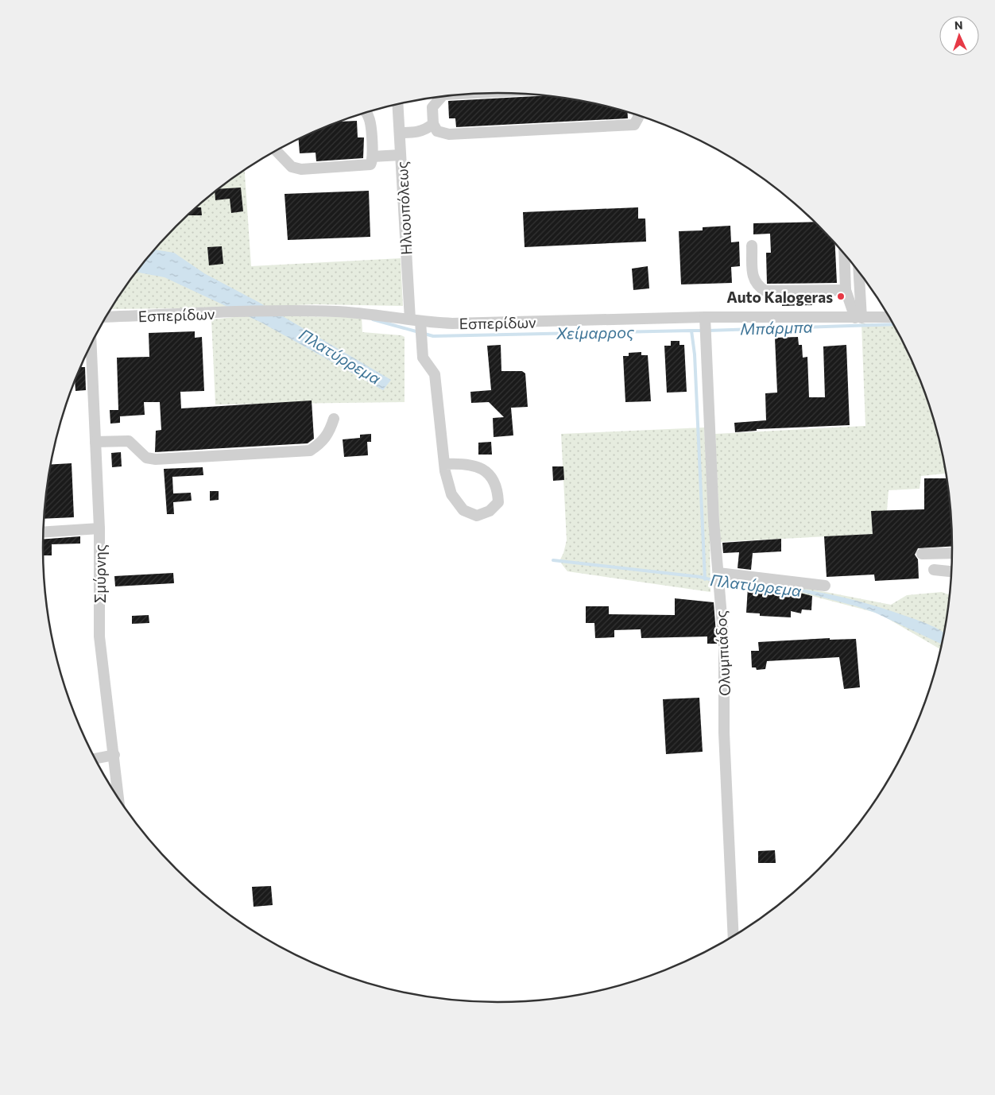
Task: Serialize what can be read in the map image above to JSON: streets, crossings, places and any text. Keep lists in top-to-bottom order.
{
  "streets": {
    "street": [
      "Ηλιουπόλεως",
      "Εσπερίδων",
      "Σμύρνης",
      "Ολυμπιάδος"
    ]
  },
  "crossings": [
    ["Ηλιουπόλεως", "Εσπερίδων"],
    ["Εσπερίδων", "Ολυμπιάδος"]
  ],
  "water": ["Μπάρμπα", "Χείμαρρος", "Πλατύρρεμα"],
  "places": ["Auto Kalogeras"],
  "north": "top"
}
